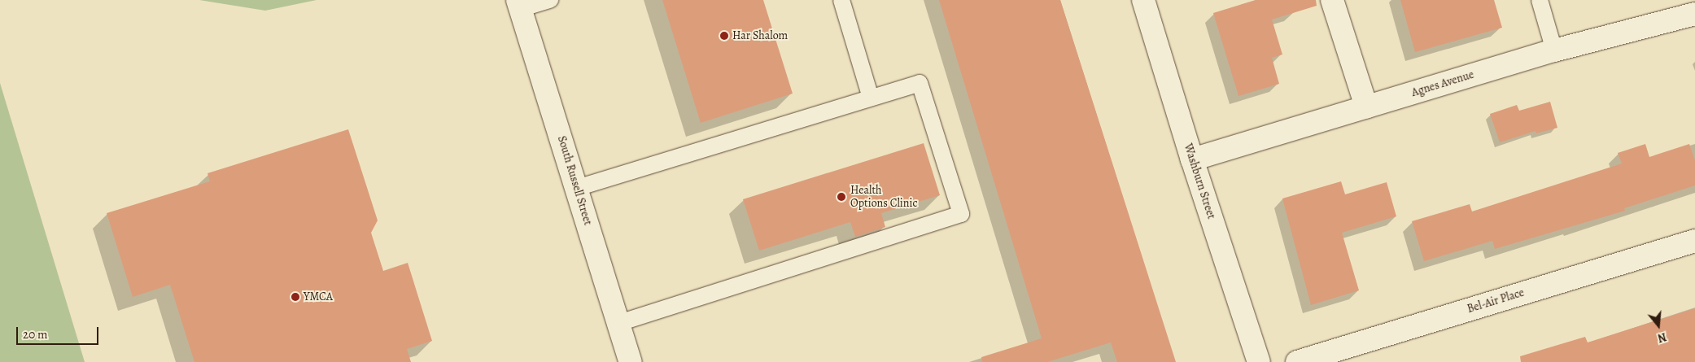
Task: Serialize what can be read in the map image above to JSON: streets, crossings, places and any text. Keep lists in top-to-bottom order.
{
  "streets": {
    "street": [
      "Agnes Avenue",
      "South Russell Street",
      "Washburn Street",
      "Bel-Air Place"
    ]
  },
  "crossings": [
    ["Agnes Avenue", "Washburn Street"]
  ],
  "places": ["Har Shalom", "Health Options Clinic", "YMCA"],
  "scale_bar": "20 m",
  "north": "bottom"
}
